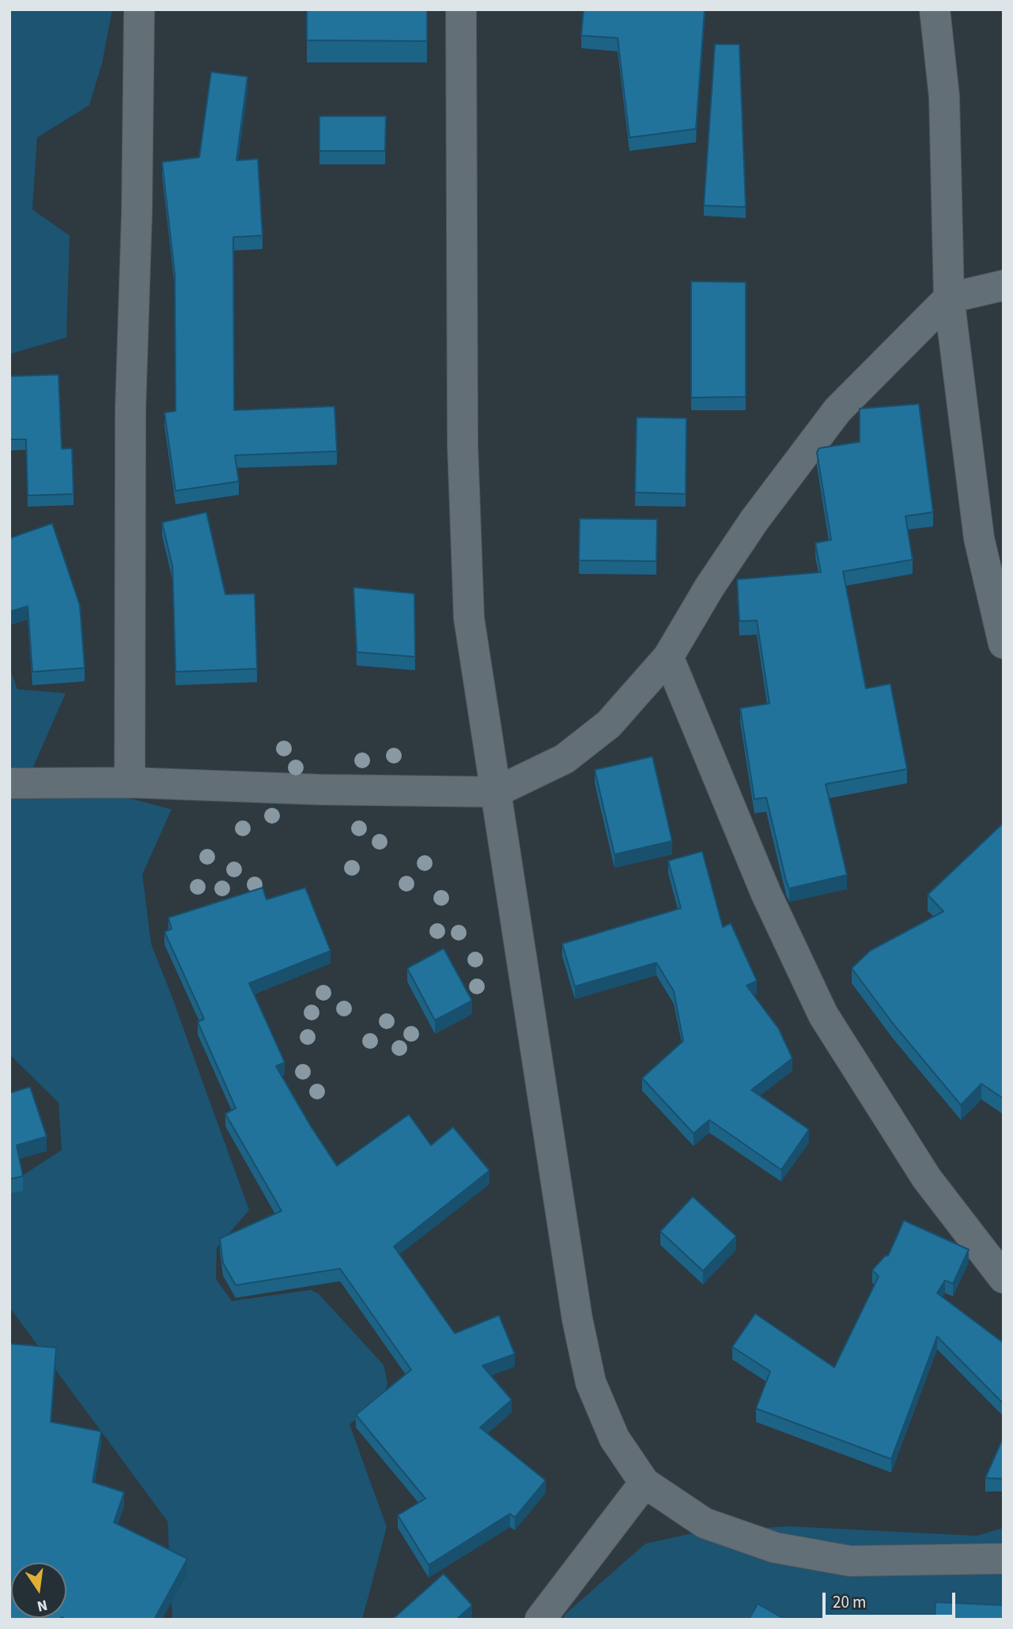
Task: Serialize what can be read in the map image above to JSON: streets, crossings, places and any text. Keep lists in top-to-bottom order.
{
  "scale_bar": "20 m",
  "north": "bottom"
}
